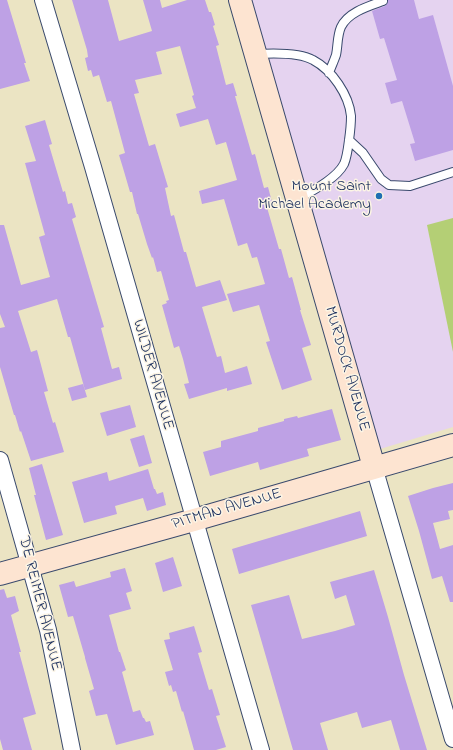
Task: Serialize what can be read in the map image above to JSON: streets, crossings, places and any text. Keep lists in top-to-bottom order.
{
  "streets": {
    "street": [
      "MURDOCK AVENUE",
      "WILDER AVENUE",
      "PITMAN AVENUE",
      "DE REIMER AVENUE"
    ]
  },
  "crossings": [
    ["MURDOCK AVENUE", "PITMAN AVENUE"],
    ["WILDER AVENUE", "PITMAN AVENUE"],
    ["PITMAN AVENUE", "DE REIMER AVENUE"]
  ],
  "places": ["Mount Saint Michael Academy"]
}
